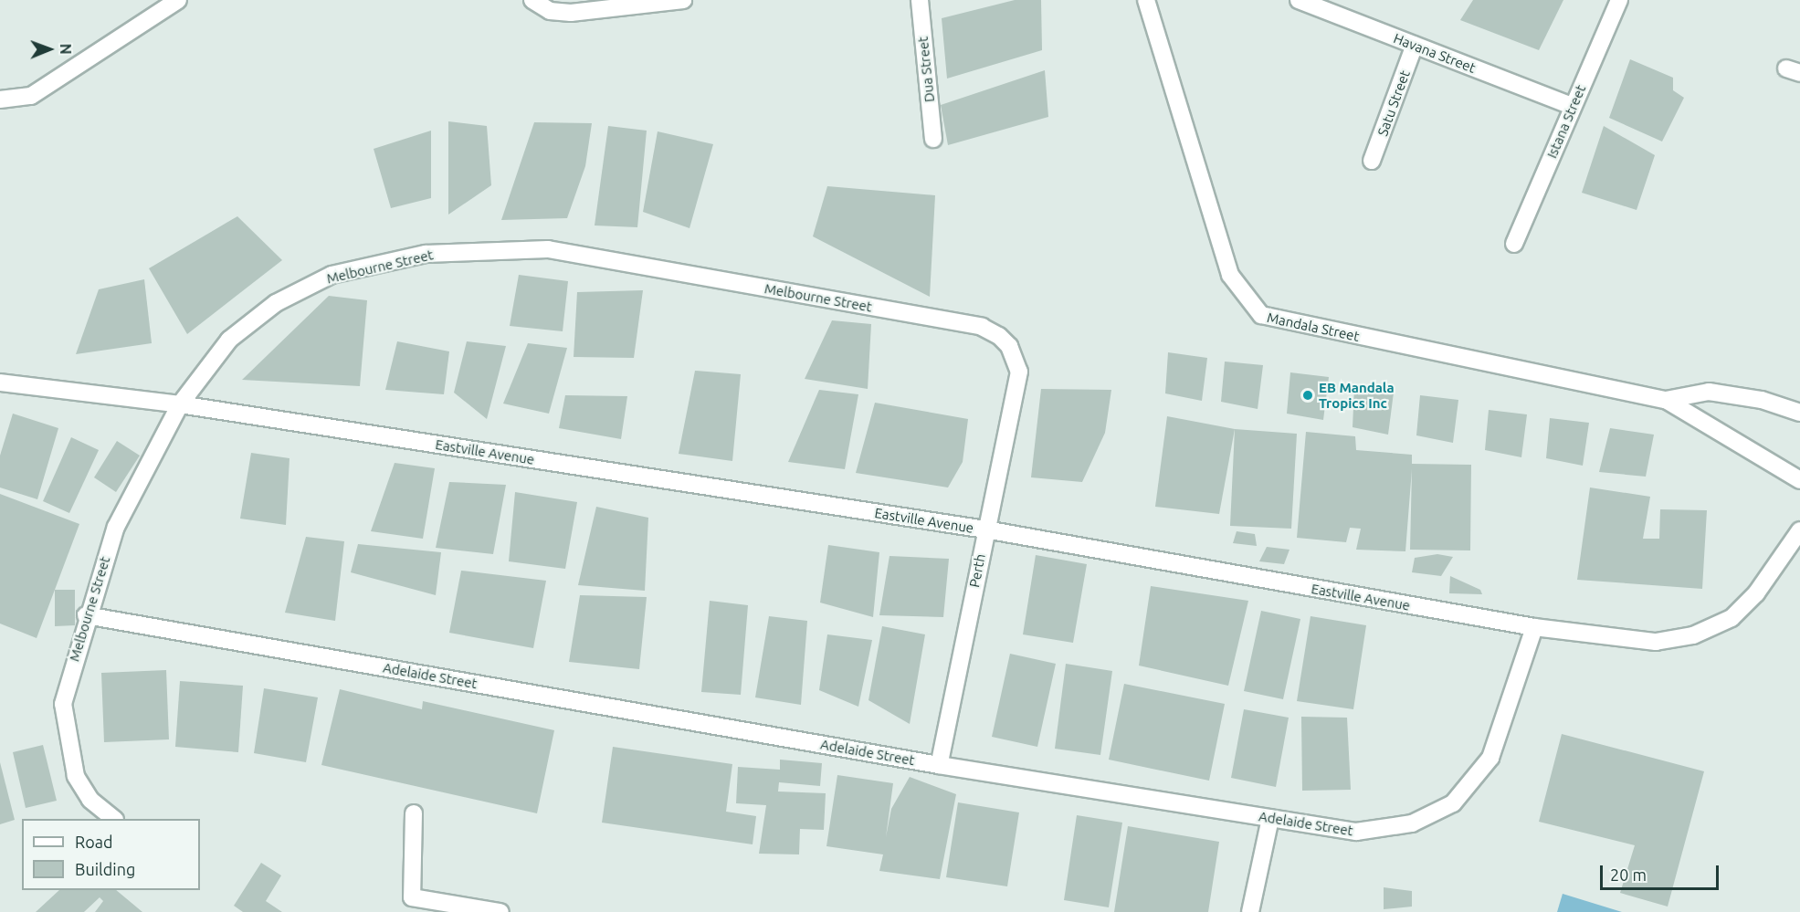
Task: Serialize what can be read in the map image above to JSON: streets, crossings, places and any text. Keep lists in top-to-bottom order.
{
  "streets": {
    "street": [
      "Havana Street",
      "Dua Street",
      "Satu Street",
      "Istana Street",
      "Melbourne Street",
      "Mandala Street",
      "Eastville Avenue",
      "Perth",
      "Adelaide Street"
    ]
  },
  "crossings": [
    ["Havana Street", "Satu Street"],
    ["Havana Street", "Istana Street"],
    ["Melbourne Street", "Eastville Avenue"],
    ["Melbourne Street", "Perth"],
    ["Melbourne Street", "Adelaide Street"],
    ["Eastville Avenue", "Perth"],
    ["Eastville Avenue", "Adelaide Street"],
    ["Perth", "Adelaide Street"]
  ],
  "places": ["EB Mandala Tropics Inc"],
  "legend": ["Road", "Building"],
  "scale_bar": "20 m",
  "north": "right"
}
